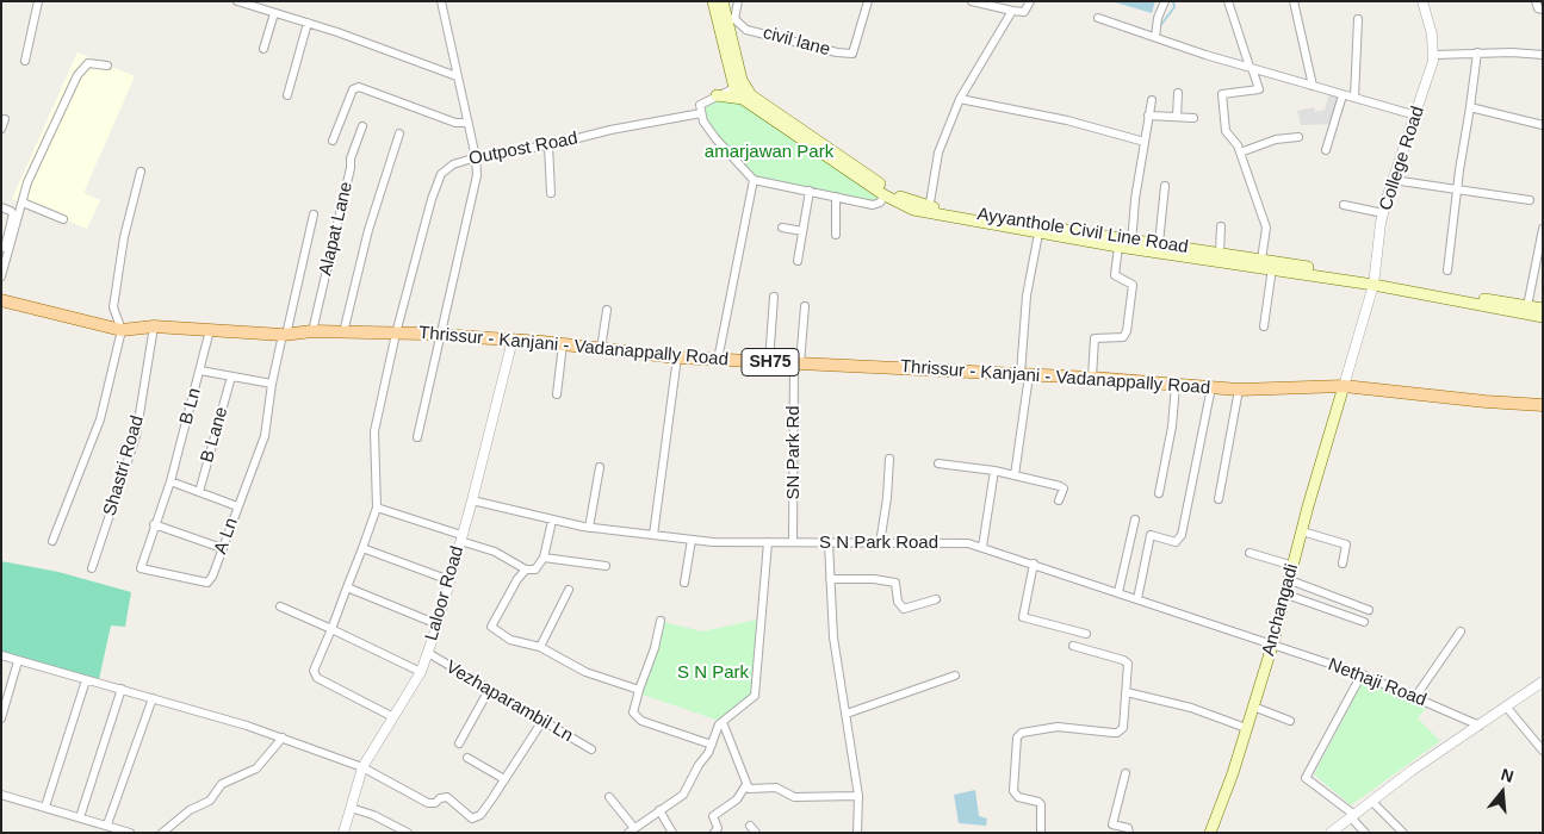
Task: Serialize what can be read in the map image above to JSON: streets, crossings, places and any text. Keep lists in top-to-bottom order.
{
  "streets": {
    "main road": [
      "Ayyanthole Civil Line Road",
      "Thrissur - Kanjani - Vadanappally Road",
      "SH75",
      "Anchangadi"
    ],
    "street": [
      "civil lane",
      "Outpost Road",
      "College Road",
      "Alapat Lane",
      "B Ln",
      "B Lane",
      "SN Park Rd",
      "Shastri Road",
      "A Ln",
      "S N Park Road",
      "Laloor Road",
      "Nethaji Road",
      "Vezhaparambil Ln"
    ]
  },
  "crossings": [
    ["civil lane", "Ayyanthole Civil Line Road"],
    ["Outpost Road", "Thrissur - Kanjani - Vadanappally Road"],
    ["College Road", "Ayyanthole Civil Line Road"],
    ["College Road", "Thrissur - Kanjani - Vadanappally Road"],
    ["College Road", "Anchangadi"],
    ["Alapat Lane", "Thrissur - Kanjani - Vadanappally Road"],
    ["Thrissur - Kanjani - Vadanappally Road", "B Ln"],
    ["Thrissur - Kanjani - Vadanappally Road", "SN Park Rd"],
    ["Thrissur - Kanjani - Vadanappally Road", "Shastri Road"],
    ["Thrissur - Kanjani - Vadanappally Road", "A Ln"],
    ["Thrissur - Kanjani - Vadanappally Road", "Laloor Road"],
    ["Thrissur - Kanjani - Vadanappally Road", "Anchangadi"],
    ["B Ln", "A Ln"],
    ["SN Park Rd", "S N Park Road"],
    ["S N Park Road", "Laloor Road"],
    ["S N Park Road", "Anchangadi"],
    ["S N Park Road", "Nethaji Road"],
    ["Laloor Road", "Vezhaparambil Ln"],
    ["Anchangadi", "Nethaji Road"]
  ],
  "parks": ["amarjawan Park", "S N Park"],
  "north": "top"
}
